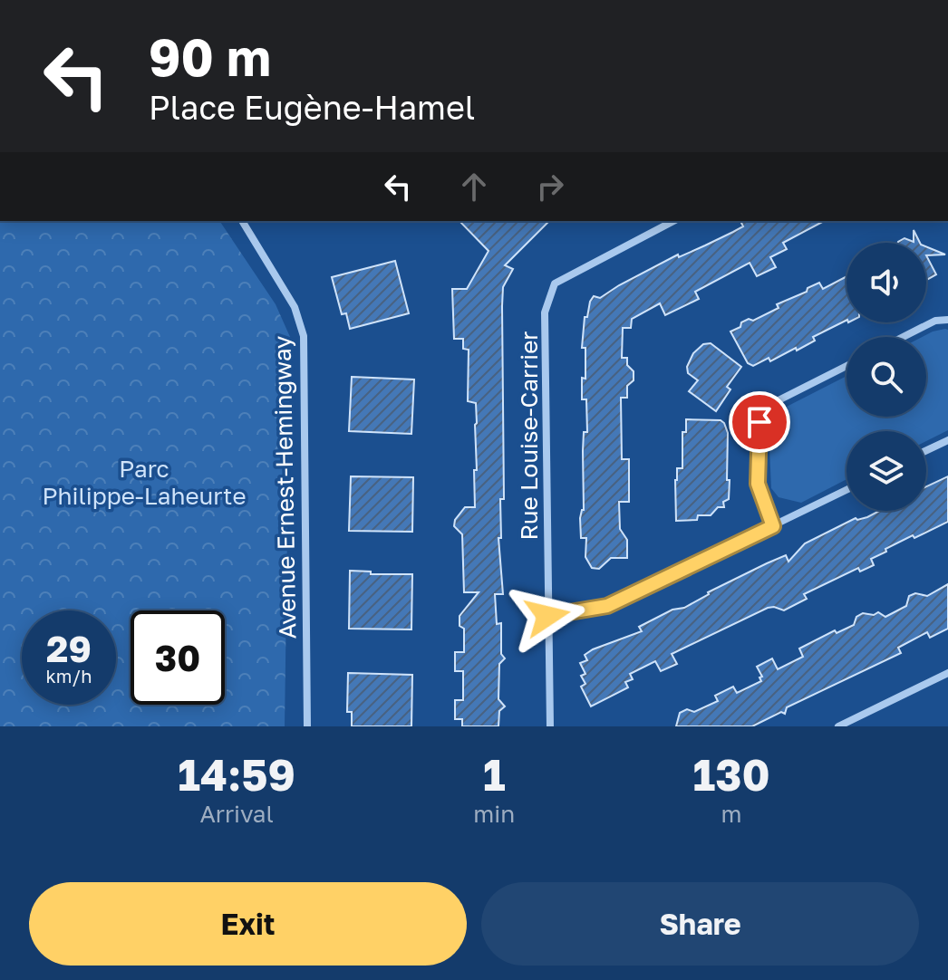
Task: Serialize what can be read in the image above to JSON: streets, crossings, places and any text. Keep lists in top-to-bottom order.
{
  "streets": {
    "street": ["Rue Louise-Carrier", "Avenue Ernest-Hemingway"]
  },
  "parks": ["Parc Philippe-Laheurte"],
  "page": {
    "turn": ["90 m", "Place Eugène-Hamel"],
    "speed": "29 km/h",
    "limit": "30",
    "eta": [
      "14:59",
      "Arrival",
      "1",
      "min",
      "130",
      "m"
    ],
    "buttons": ["Exit", "Share"]
  }
}
